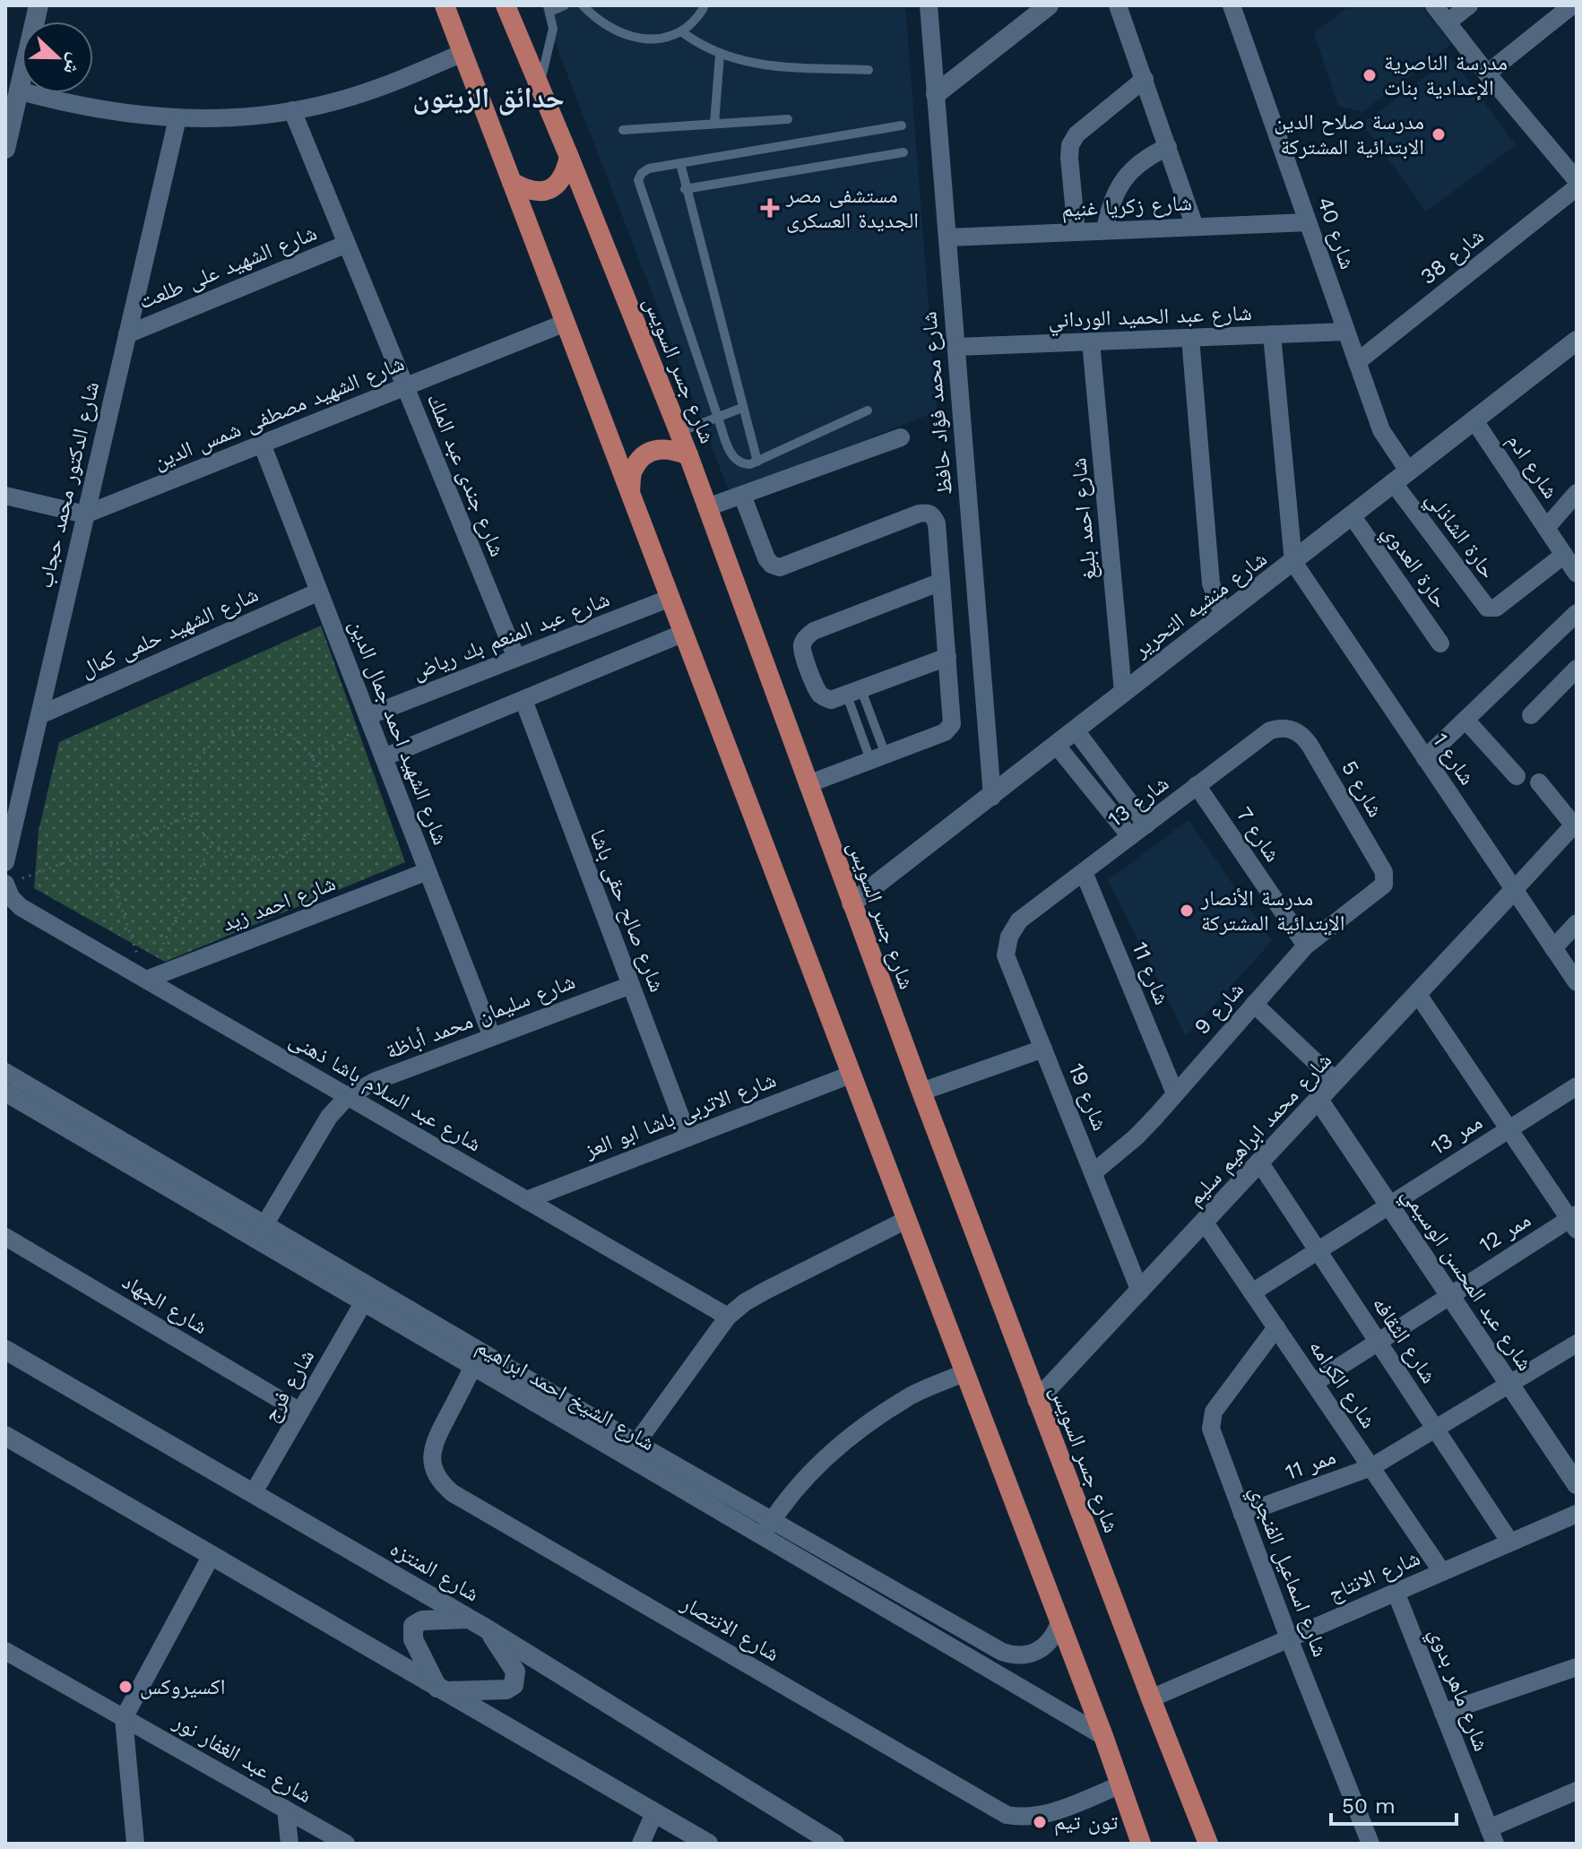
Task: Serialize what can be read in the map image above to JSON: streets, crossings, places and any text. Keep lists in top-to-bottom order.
{
  "streets": {
    "main road": ["شارع جسر السويس"],
    "street": [
      "شارع زكريا غنيم",
      "شارع 40",
      "شارع 38",
      "شارع الشهيد على طلعت",
      "شارع عبد الحميد الورداني",
      "شارع محمد فؤاد حافظ",
      "شارع الشهيد مصطفى شمس الدين",
      "شارع ادم",
      "شارع جندى عبد الملك",
      "شارع الدكتور محمد حجاب",
      "شارع احمد بليغ",
      "حارة الشاذلي",
      "حارة العدوي",
      "شارع منشيه التحرير",
      "شارع الشهيد حلمى كمال",
      "شارع عبد المنعم بك رياض",
      "شارع الشهيد احمد جمال الدين",
      "شارع 1",
      "شارع 5",
      "شارع 13",
      "شارع 7",
      "شارع احمد زيد",
      "شارع صالح حقى باشا",
      "شارع 11",
      "شارع 9",
      "شارع سليمان محمد أباظة",
      "شارع عبد السلام باشا ذهنى",
      "شارع 19",
      "شارع الاتربى باشا ابو العز",
      "شارع محمد ابراهيم سليم",
      "ممر 13",
      "ممر 12",
      "شارع عبد المحسن الوسيمي",
      "شارع الجهاد",
      "شارع الثقافه",
      "شارع الكرامه",
      "شارع فرج",
      "شارع الشيخ احمد ابراهيم",
      "ممر 11",
      "شارع المنتزه",
      "شارع اسماعيل الفنجري",
      "شارع الانتاج",
      "شارع الانتصار",
      "شارع ماهر بدوي",
      "شارع عبد الغفار نور"
    ]
  },
  "crossings": [
    ["شارع زكريا غنيم", "شارع 40"],
    ["شارع زكريا غنيم", "شارع محمد فؤاد حافظ"],
    ["شارع 40", "شارع 38"],
    ["شارع 40", "شارع عبد الحميد الورداني"],
    ["شارع 40", "حارة الشاذلي"],
    ["شارع 40", "شارع منشيه التحرير"],
    ["شارع الشهيد على طلعت", "شارع جندى عبد الملك"],
    ["شارع الشهيد على طلعت", "شارع الدكتور محمد حجاب"],
    ["شارع عبد الحميد الورداني", "شارع محمد فؤاد حافظ"],
    ["شارع عبد الحميد الورداني", "شارع احمد بليغ"],
    ["شارع جسر السويس", "شارع منشيه التحرير"],
    ["شارع جسر السويس", "شارع محمد ابراهيم سليم"],
    ["شارع جسر السويس", "شارع الانتاج"],
    ["شارع محمد فؤاد حافظ", "شارع منشيه التحرير"],
    ["شارع الشهيد مصطفى شمس الدين", "شارع جندى عبد الملك"],
    ["شارع الشهيد مصطفى شمس الدين", "شارع الدكتور محمد حجاب"],
    ["شارع الشهيد مصطفى شمس الدين", "شارع الشهيد احمد جمال الدين"],
    ["شارع ادم", "حارة الشاذلي"],
    ["شارع ادم", "شارع منشيه التحرير"],
    ["شارع جندى عبد الملك", "شارع عبد المنعم بك رياض"],
    ["شارع الدكتور محمد حجاب", "شارع الشهيد حلمى كمال"],
    ["شارع احمد بليغ", "شارع منشيه التحرير"],
    ["حارة الشاذلي", "شارع منشيه التحرير"],
    ["حارة العدوي", "شارع منشيه التحرير"],
    ["شارع منشيه التحرير", "شارع 1"],
    ["شارع الشهيد حلمى كمال", "شارع الشهيد احمد جمال الدين"],
    ["شارع عبد المنعم بك رياض", "شارع الشهيد احمد جمال الدين"],
    ["شارع الشهيد احمد جمال الدين", "شارع احمد زيد"],
    ["شارع الشهيد احمد جمال الدين", "شارع سليمان محمد أباظة"],
    ["شارع 1", "شارع محمد ابراهيم سليم"],
    ["شارع 5", "شارع 13"],
    ["شارع 5", "شارع 9"],
    ["شارع 13", "شارع 7"],
    ["شارع 13", "شارع 11"],
    ["شارع 13", "شارع 19"],
    ["شارع 7", "شارع 9"],
    ["شارع احمد زيد", "شارع عبد السلام باشا ذهنى"],
    ["شارع صالح حقى باشا", "شارع سليمان محمد أباظة"],
    ["شارع صالح حقى باشا", "شارع الاتربى باشا ابو العز"],
    ["شارع 11", "شارع 9"],
    ["شارع 9", "شارع 19"],
    ["شارع سليمان محمد أباظة", "شارع عبد السلام باشا ذهنى"],
    ["شارع سليمان محمد أباظة", "شارع الشيخ احمد ابراهيم"],
    ["شارع عبد السلام باشا ذهنى", "شارع الاتربى باشا ابو العز"],
    ["شارع 19", "شارع محمد ابراهيم سليم"],
    ["شارع محمد ابراهيم سليم", "شارع عبد المحسن الوسيمي"],
    ["شارع محمد ابراهيم سليم", "شارع الثقافه"],
    ["شارع محمد ابراهيم سليم", "شارع الكرامه"],
    ["ممر 13", "شارع عبد المحسن الوسيمي"],
    ["ممر 13", "شارع الثقافه"],
    ["ممر 13", "شارع الكرامه"],
    ["ممر 12", "شارع عبد المحسن الوسيمي"],
    ["ممر 12", "شارع الثقافه"],
    ["ممر 12", "شارع الكرامه"],
    ["شارع عبد المحسن الوسيمي", "ممر 11"],
    ["شارع الجهاد", "شارع فرج"],
    ["شارع الثقافه", "ممر 11"],
    ["شارع الثقافه", "شارع الانتاج"],
    ["شارع الكرامه", "ممر 11"],
    ["شارع الكرامه", "شارع اسماعيل الفنجري"],
    ["شارع الكرامه", "شارع الانتاج"],
    ["شارع فرج", "شارع الشيخ احمد ابراهيم"],
    ["شارع فرج", "شارع المنتزه"],
    ["شارع الشيخ احمد ابراهيم", "شارع الانتصار"],
    ["ممر 11", "شارع اسماعيل الفنجري"],
    ["شارع اسماعيل الفنجري", "شارع الانتاج"],
    ["شارع الانتاج", "شارع ماهر بدوي"]
  ],
  "districts": ["حدائق الزيتون"],
  "places": {
    "other": [
      "مدرسة الناصرية الإعدادية بنات",
      "مدرسة صلاح الدين الابتدائية المشتركة",
      "مدرسة الأنصار الإبتدائية المشتركة",
      "اكسيروكس",
      "تون تيم"
    ],
    "health": ["مستشفى مصر الجديدة العسكرى"]
  },
  "scale_bar": "50 m",
  "north": "right"
}
